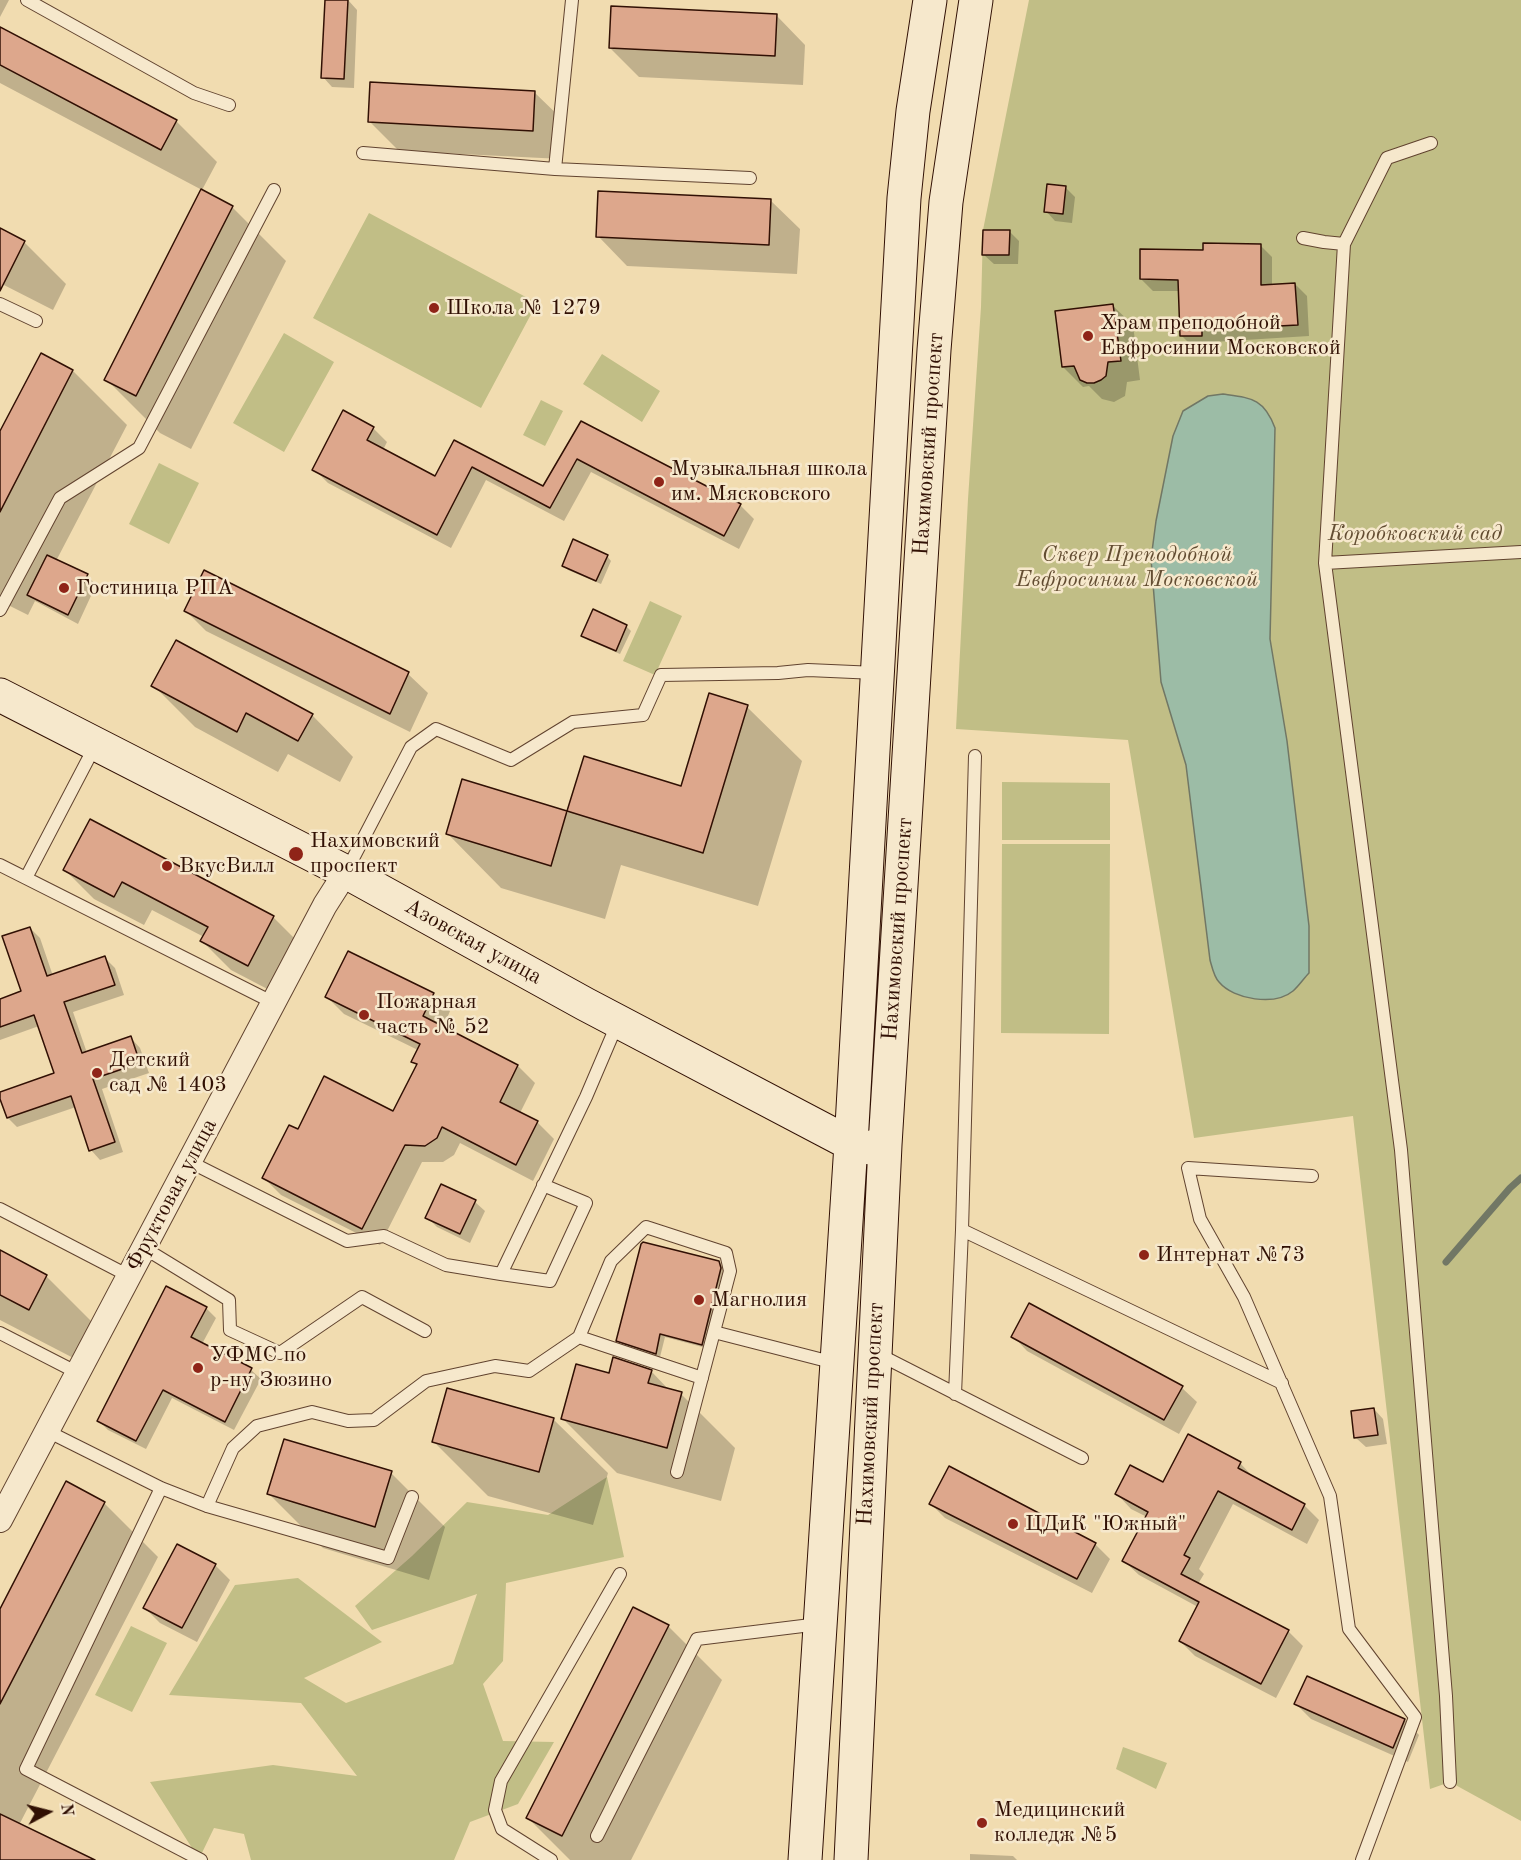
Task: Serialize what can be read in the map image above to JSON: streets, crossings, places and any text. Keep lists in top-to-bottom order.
{
  "streets": {
    "main road": ["Нахимовский проспект", "Азовская улица"],
    "street": ["Фруктовая улица"]
  },
  "crossings": [
    ["Нахимовский проспект", "Азовская улица"],
    ["Азовская улица", "Фруктовая улица"]
  ],
  "parks": ["Коробковский сад", "Сквер Преподобной Евфросинии Московской"],
  "places": [
    "Школа № 1279",
    "Храм преподобной Евфросинии Московской",
    "Музыкальная школа им. Мясковского",
    "Гостиница РПА",
    "Нахимовский проспект",
    "ВкусВилл",
    "Пожарная часть № 52",
    "Детский сад № 1403",
    "Интернат №73",
    "Магнолия",
    "УФМС по р-ну Зюзино",
    "ЦДиК \"Южный\"",
    "Медицинский колледж №5"
  ],
  "north": "right"
}
